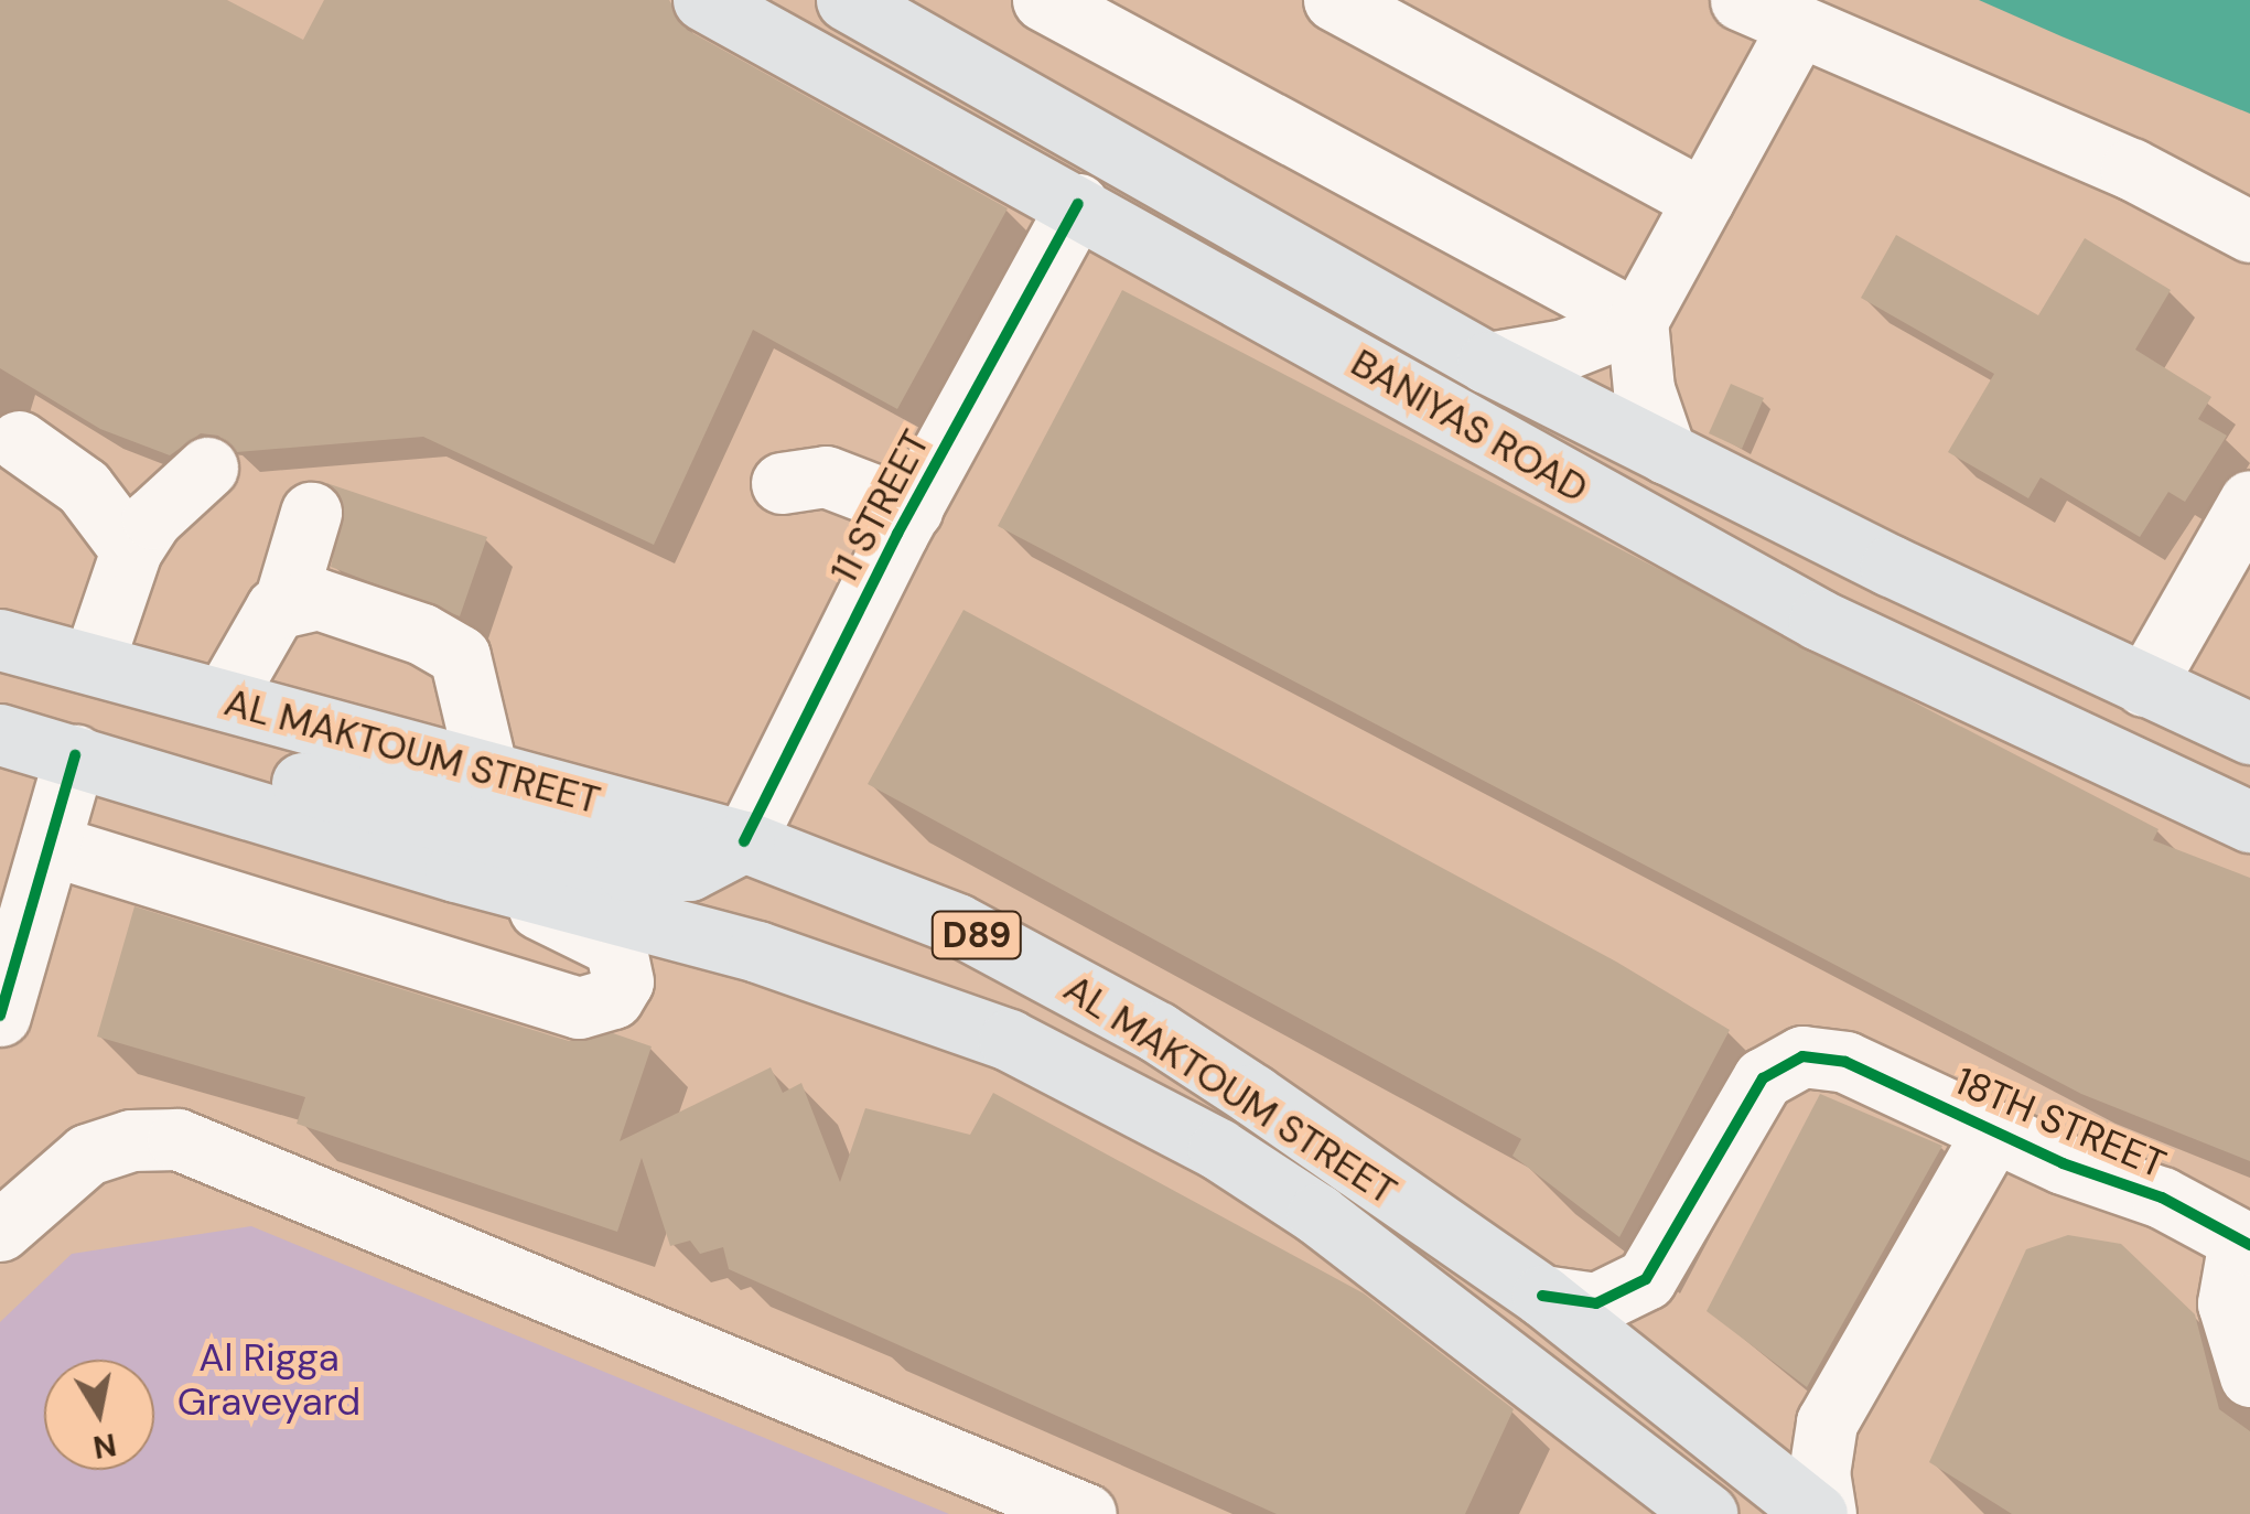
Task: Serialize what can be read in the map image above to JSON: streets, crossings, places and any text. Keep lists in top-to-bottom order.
{
  "streets": {
    "main road": ["BANIYAS ROAD", "AL MAKTOUM STREET", "D89"],
    "street": ["11 STREET", "18TH STREET"]
  },
  "crossings": [
    ["BANIYAS ROAD", "11 STREET"],
    ["11 STREET", "AL MAKTOUM STREET"],
    ["AL MAKTOUM STREET", "18TH STREET"]
  ],
  "parks": ["Al Rigga Graveyard"],
  "north": "bottom"
}
